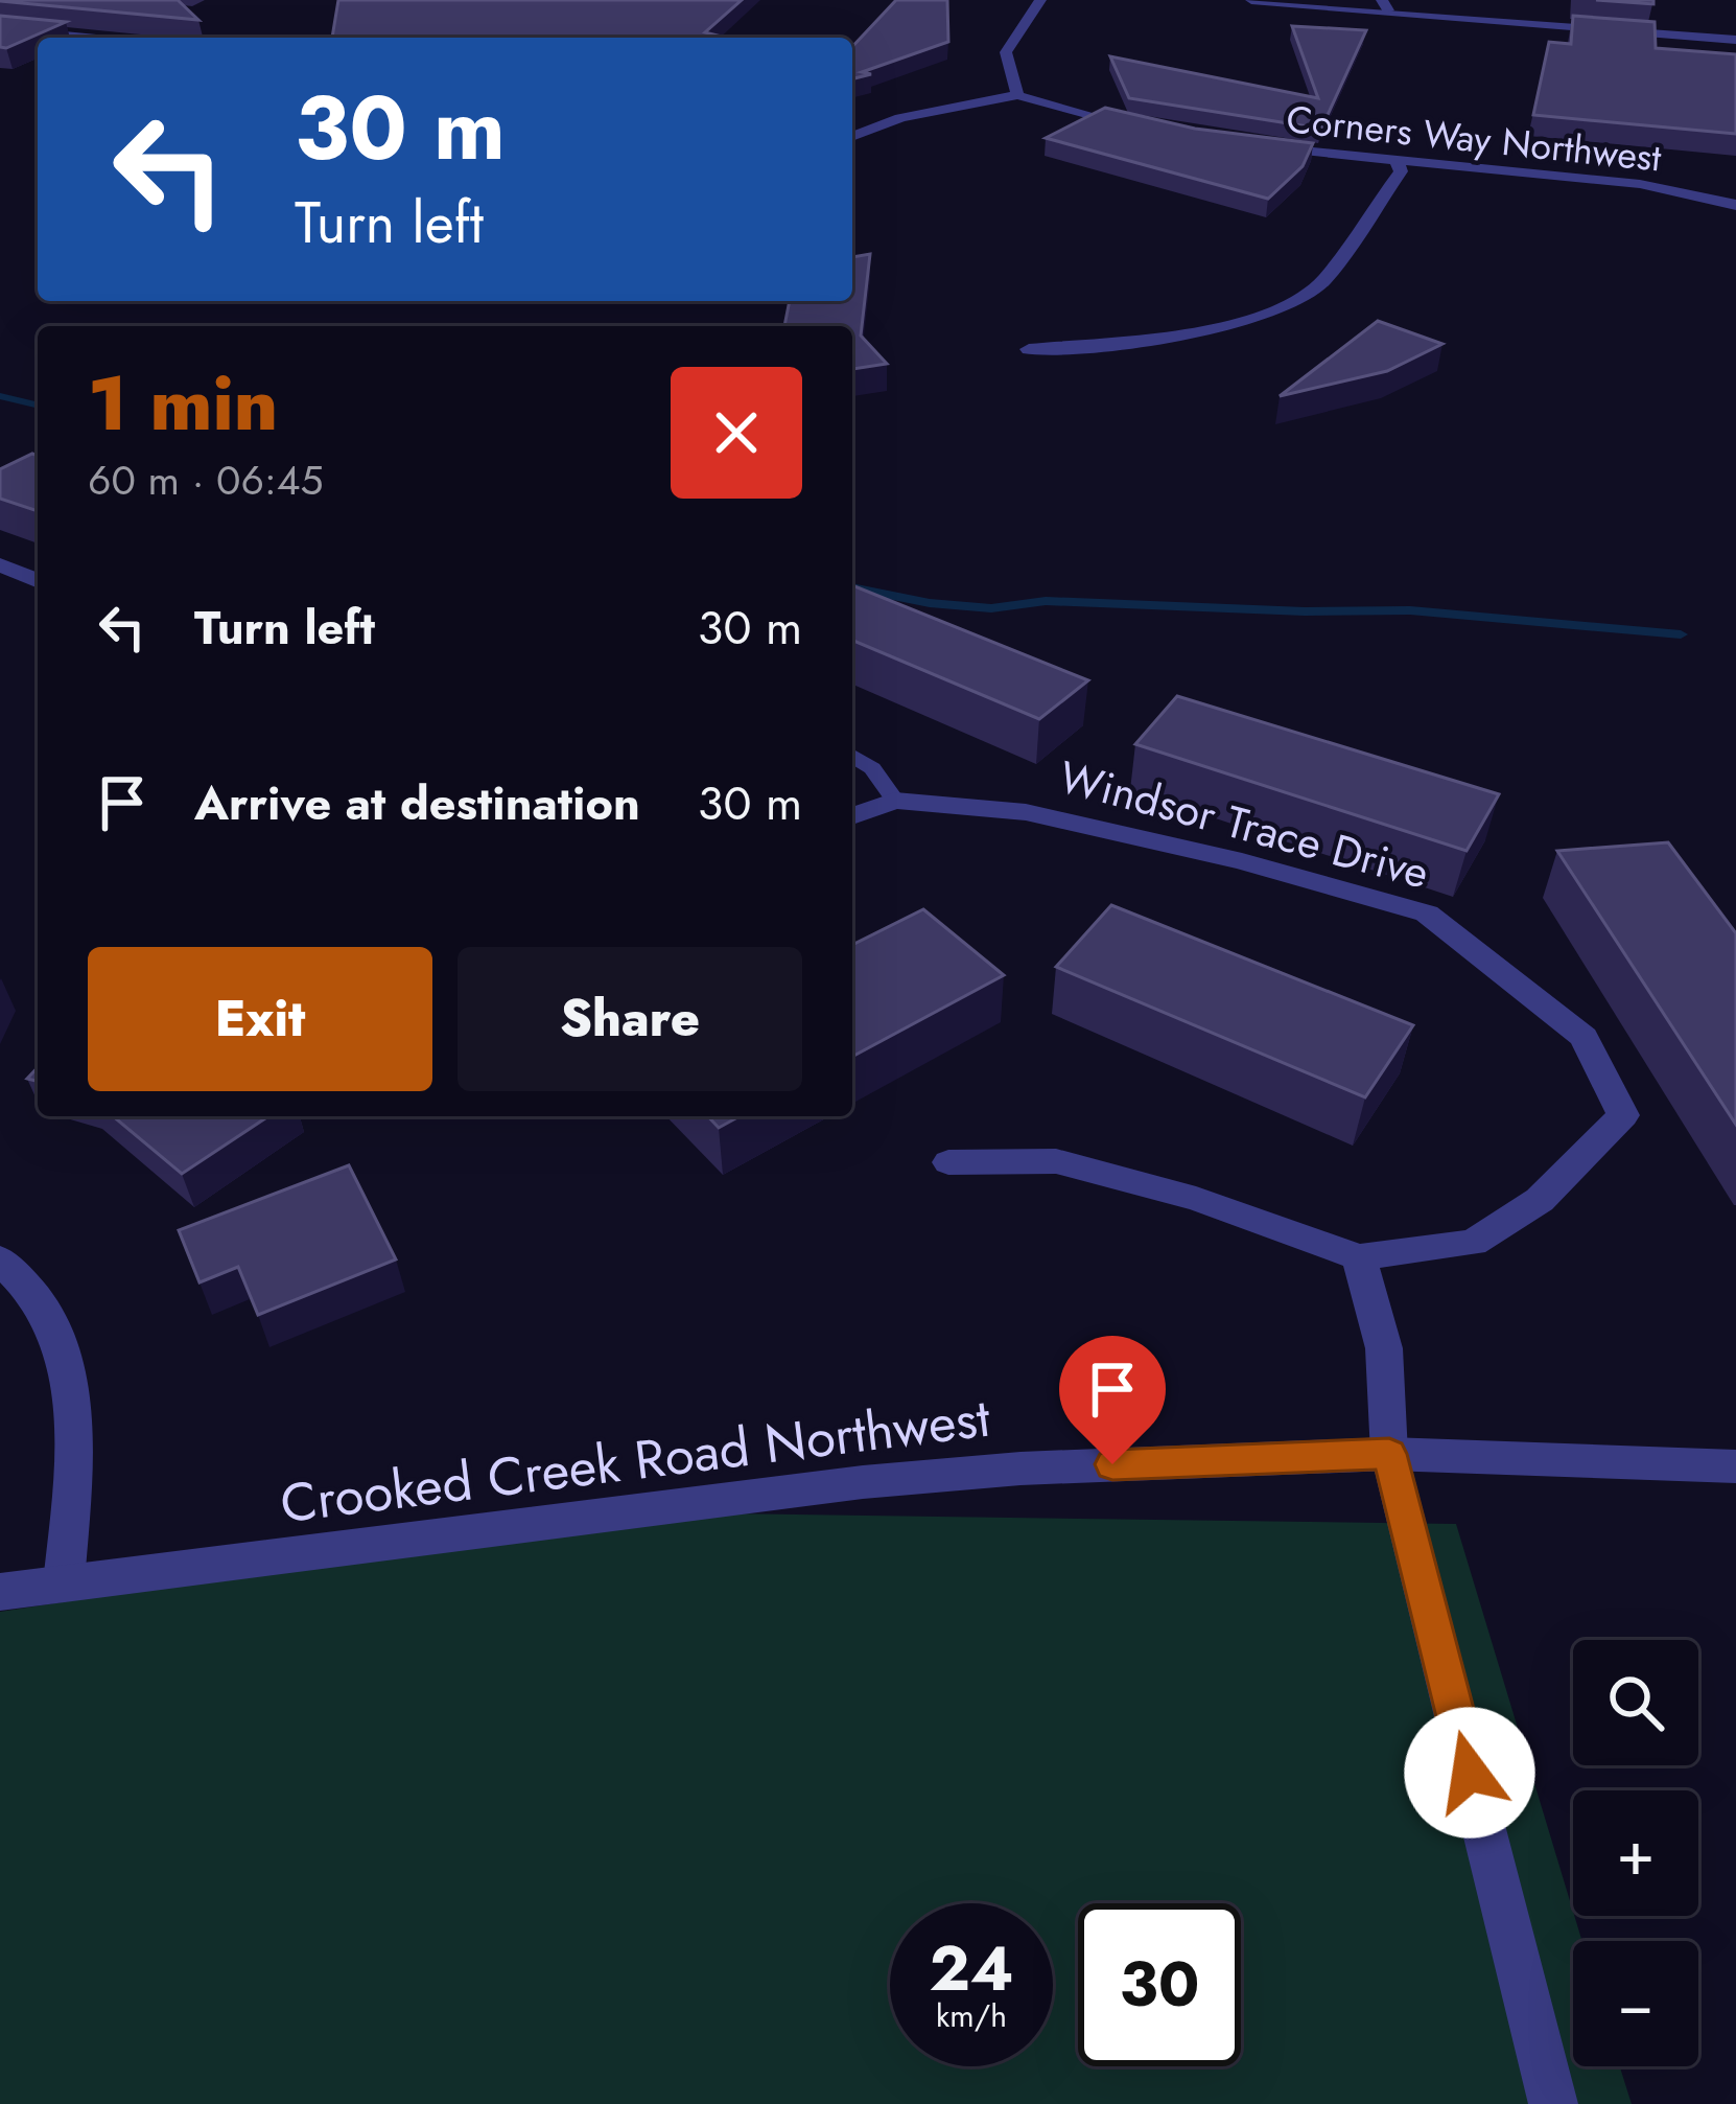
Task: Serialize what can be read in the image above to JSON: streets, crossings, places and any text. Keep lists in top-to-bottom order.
{
  "streets": {
    "street": ["Corners Way Northwest", "Windsor Trace Drive", "Crooked Creek Road Northwest"]
  },
  "page": {
    "turn": ["30 m", "Turn left"],
    "heading": ["1 min", "60 m · 06:45"],
    "list": [
      {
        "name": "Turn left",
        "value": "30 m"
      },
      {
        "name": "Arrive at destination",
        "value": "30 m"
      }
    ],
    "buttons": ["Exit", "Share"],
    "map_buttons": ["+", "−"],
    "speed": "24 km/h",
    "limit": "30"
  }
}
